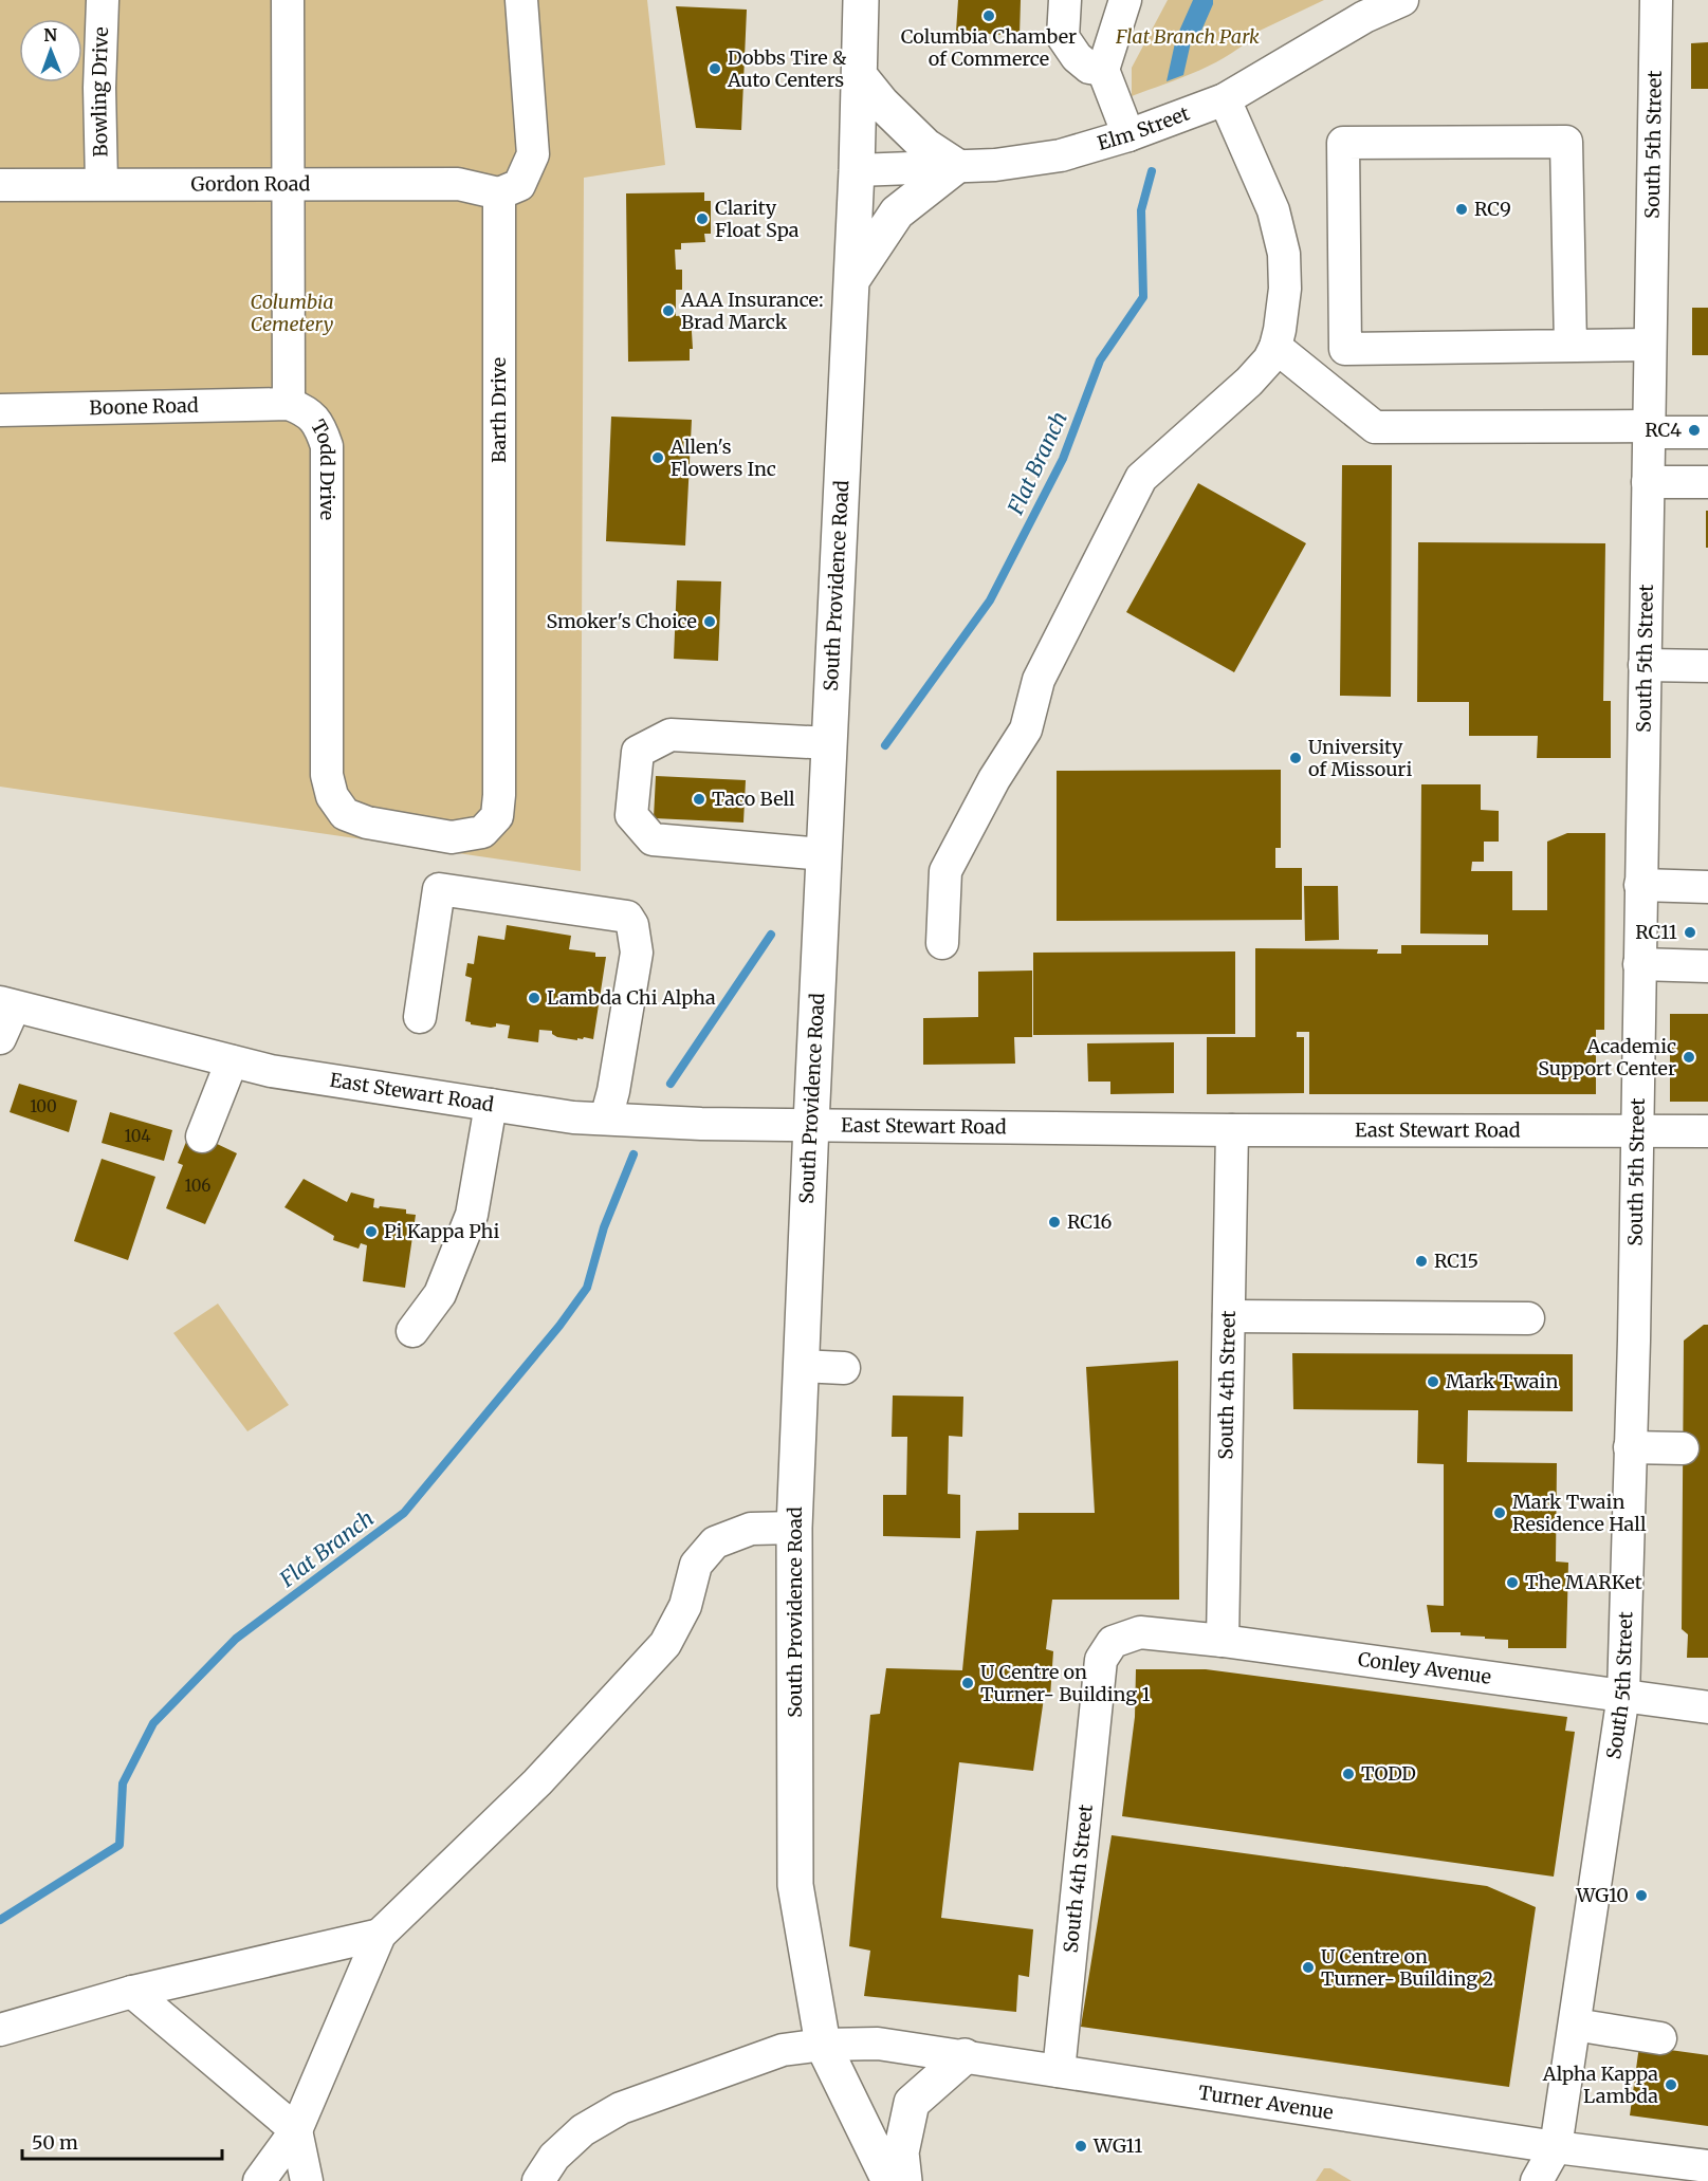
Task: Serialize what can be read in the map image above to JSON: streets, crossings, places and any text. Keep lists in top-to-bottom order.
{
  "streets": {
    "main road": ["South Providence Road"],
    "street": [
      "Bowling Drive",
      "Elm Street",
      "South 5th Street",
      "Gordon Road",
      "Boone Road",
      "Barth Drive",
      "Todd Drive",
      "East Stewart Road",
      "South 4th Street",
      "Conley Avenue",
      "Turner Avenue"
    ]
  },
  "crossings": [
    ["Bowling Drive", "Gordon Road"],
    ["Elm Street", "South Providence Road"],
    ["South 5th Street", "East Stewart Road"],
    ["South 5th Street", "Conley Avenue"],
    ["South 5th Street", "Turner Avenue"],
    ["Gordon Road", "Barth Drive"],
    ["Gordon Road", "Todd Drive"],
    ["Boone Road", "Todd Drive"],
    ["Barth Drive", "Todd Drive"],
    ["South Providence Road", "East Stewart Road"],
    ["South Providence Road", "Turner Avenue"],
    ["East Stewart Road", "South 4th Street"],
    ["South 4th Street", "Conley Avenue"],
    ["South 4th Street", "Turner Avenue"]
  ],
  "water": ["Flat Branch"],
  "parks": ["Flat Branch Park", "Columbia Cemetery"],
  "places": [
    "Columbia Chamber of Commerce",
    "Dobbs Tire & Auto Centers",
    "RC9",
    "Clarity Float Spa",
    "AAA Insurance: Brad Marck",
    "RC4",
    "Allen's Flowers Inc",
    "Smoker's Choice",
    "University of Missouri",
    "Taco Bell",
    "RC11",
    "Lambda Chi Alpha",
    "Academic Support Center",
    "RC16",
    "Pi Kappa Phi",
    "RC15",
    "Mark Twain",
    "Mark Twain Residence Hall",
    "The MARKet",
    "U Centre on Turner- Building 1",
    "TODD",
    "WG10",
    "U Centre on Turner- Building 2",
    "Alpha Kappa Lambda",
    "WG11"
  ],
  "house_numbers": ["100", "104", "106"],
  "scale_bar": "50 m",
  "north": "top"
}
